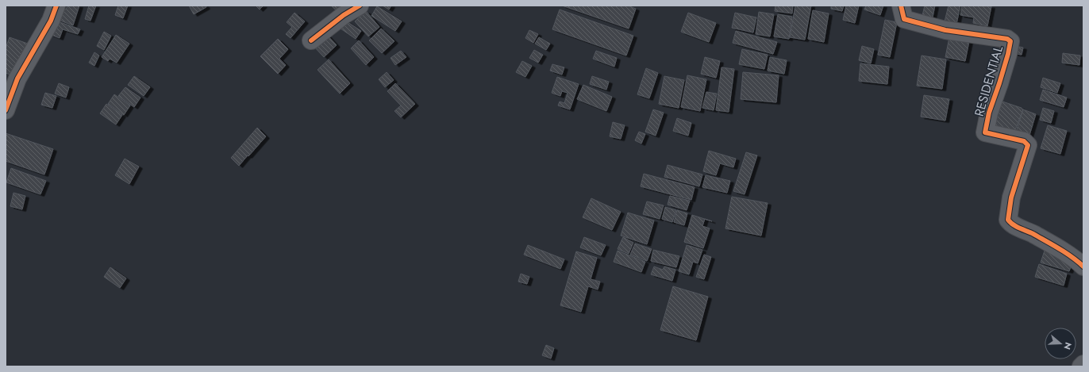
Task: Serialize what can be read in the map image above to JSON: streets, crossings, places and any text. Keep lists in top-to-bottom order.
{
  "streets": {
    "street": ["RESIDENTIAL"]
  },
  "north": "right"
}
